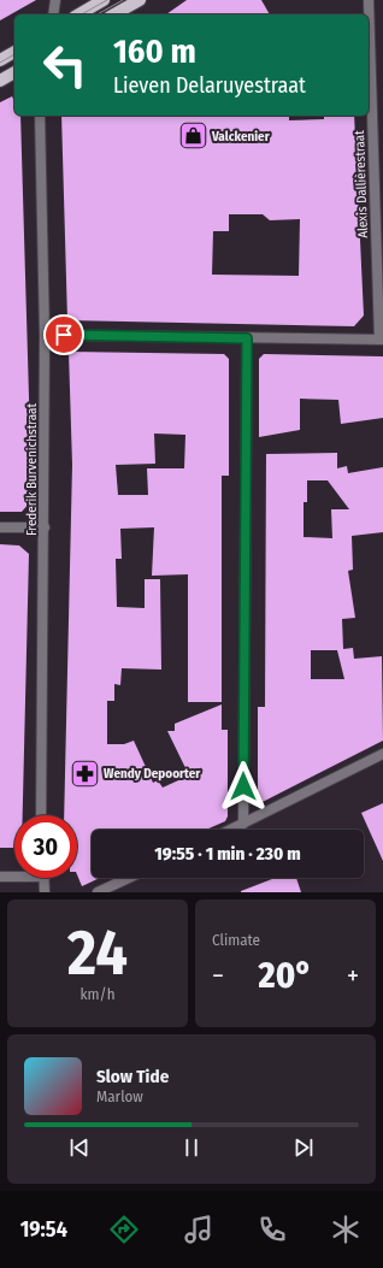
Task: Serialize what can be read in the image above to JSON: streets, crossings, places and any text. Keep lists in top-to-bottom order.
{
  "streets": {
    "street": ["Alexis Dallièrestraat", "Frederik Burvenichstraat"]
  },
  "places": {
    "shop": ["Valckenier"],
    "pharmacy": ["Wendy Depoorter"]
  },
  "page": {
    "turn": ["160 m", "Lieven Delaruyestraat"],
    "limit": "30",
    "trip": "19:55 · 1 min · 230 m",
    "tile": [
      ["24", "km/h"],
      "Climate"
    ],
    "heat": ["−", "20°", "+"],
    "song": ["Slow Tide", "Marlow"],
    "tabs": "19:54"
  }
}
